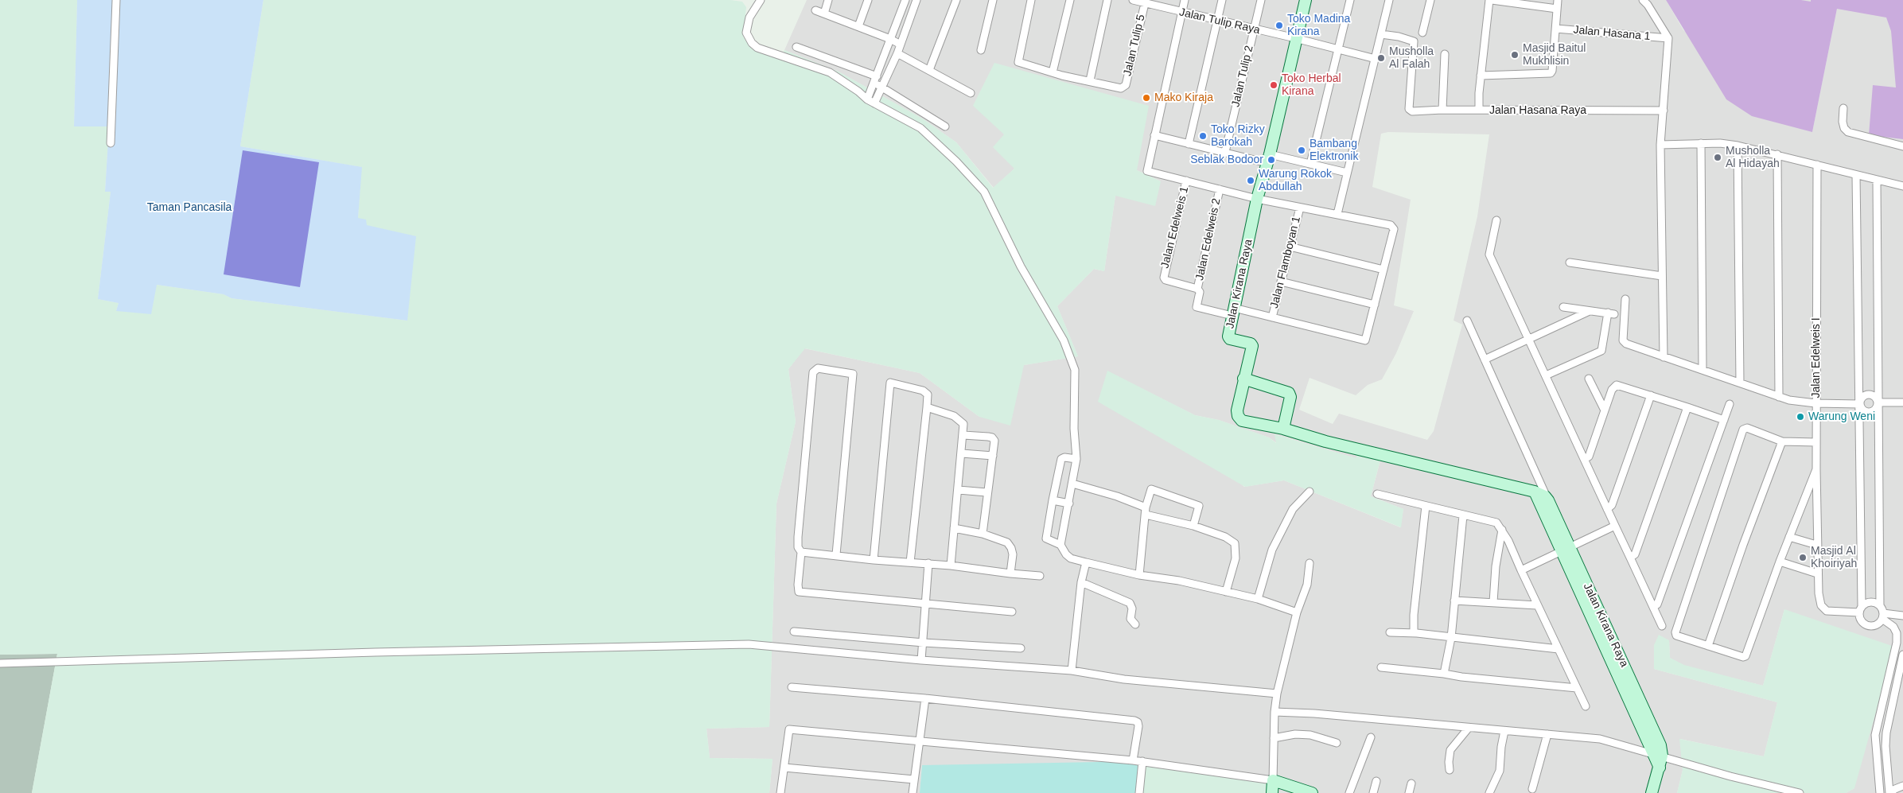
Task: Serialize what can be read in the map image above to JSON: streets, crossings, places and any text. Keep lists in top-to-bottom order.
{
  "streets": {
    "street": [
      "Jalan Tulip Raya",
      "Jalan Hasana 1",
      "Jalan Tulip 5",
      "Jalan Tulip 2",
      "Jalan Hasana Raya",
      "Jalan Edelweis 1",
      "Jalan Edelweis 2",
      "Jalan Flamboyan 1",
      "Jalan Kirana Raya",
      "Jalan Edelweis I"
    ]
  },
  "crossings": [
    ["Jalan Tulip Raya", "Jalan Tulip 5"],
    ["Jalan Tulip Raya", "Jalan Tulip 2"],
    ["Jalan Tulip Raya", "Jalan Kirana Raya"],
    ["Jalan Edelweis 1", "Jalan Edelweis 2"],
    ["Jalan Edelweis 1", "Jalan Flamboyan 1"],
    ["Jalan Edelweis 1", "Jalan Kirana Raya"],
    ["Jalan Edelweis 2", "Jalan Kirana Raya"]
  ],
  "parks": ["Taman Pancasila"],
  "places": [
    "Toko Madina Kirana",
    "Masjid Baitul Mukhlisin",
    "Musholla Al Falah",
    "Toko Herbal Kirana",
    "Mako Kiraja",
    "Toko Rizky Barokah",
    "Bambang Elektronik",
    "Musholla Al Hidayah",
    "Seblak Bodoor",
    "Warung Rokok Abdullah",
    "Warung Weni",
    "Masjid Al Khoiriyah"
  ]
}
